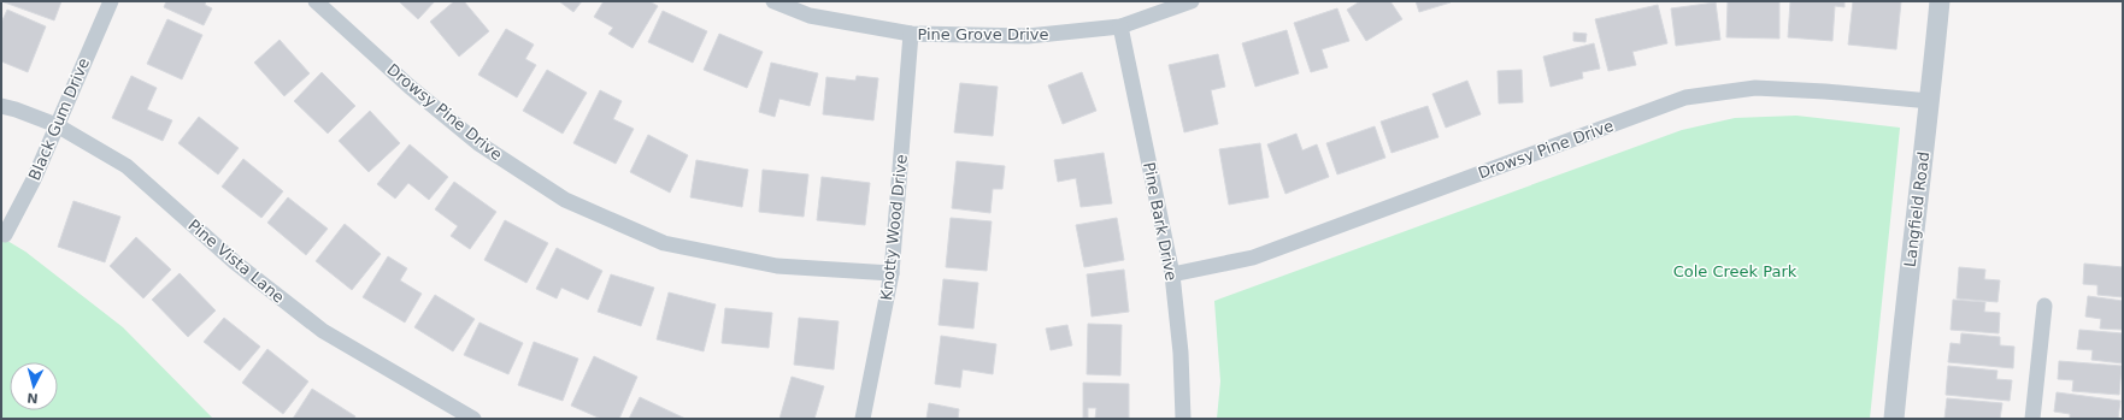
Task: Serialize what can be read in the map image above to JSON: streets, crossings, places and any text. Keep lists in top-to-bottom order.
{
  "streets": {
    "street": [
      "Pine Grove Drive",
      "Drowsy Pine Drive",
      "Black Gum Drive",
      "Langfield Road",
      "Pine Bark Drive",
      "Knotty Wood Drive",
      "Pine Vista Lane"
    ]
  },
  "crossings": [
    ["Pine Grove Drive", "Pine Bark Drive"],
    ["Pine Grove Drive", "Knotty Wood Drive"],
    ["Drowsy Pine Drive", "Langfield Road"],
    ["Drowsy Pine Drive", "Pine Bark Drive"],
    ["Drowsy Pine Drive", "Knotty Wood Drive"],
    ["Black Gum Drive", "Pine Vista Lane"]
  ],
  "parks": ["Cole Creek Park"],
  "north": "bottom"
}
